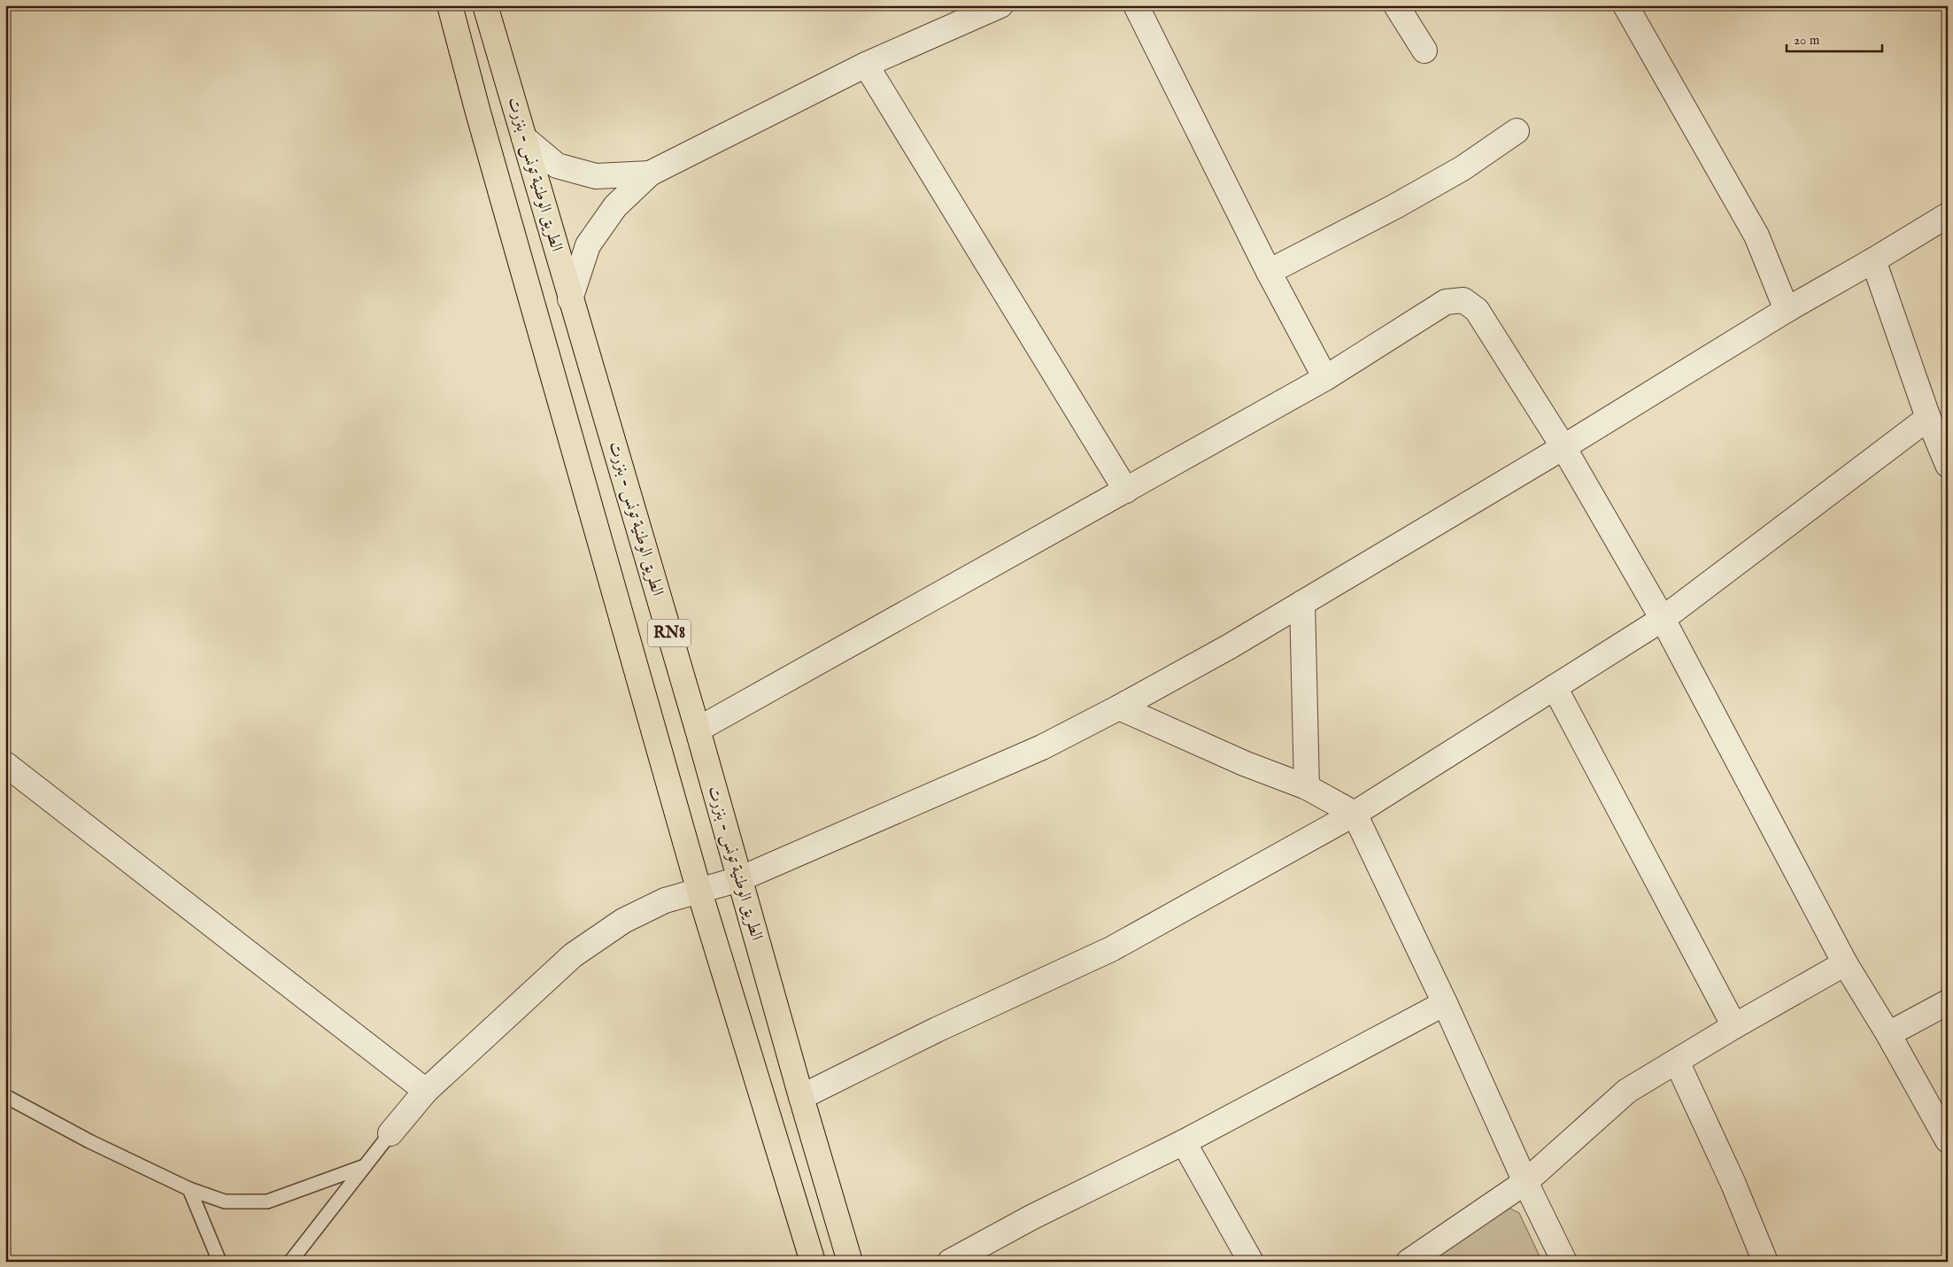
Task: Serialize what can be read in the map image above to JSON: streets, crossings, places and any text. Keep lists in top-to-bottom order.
{
  "streets": {
    "main road": ["الطريق الوطنية تونس - بنزرت", "RN8"]
  },
  "scale_bar": "20 m"
}
